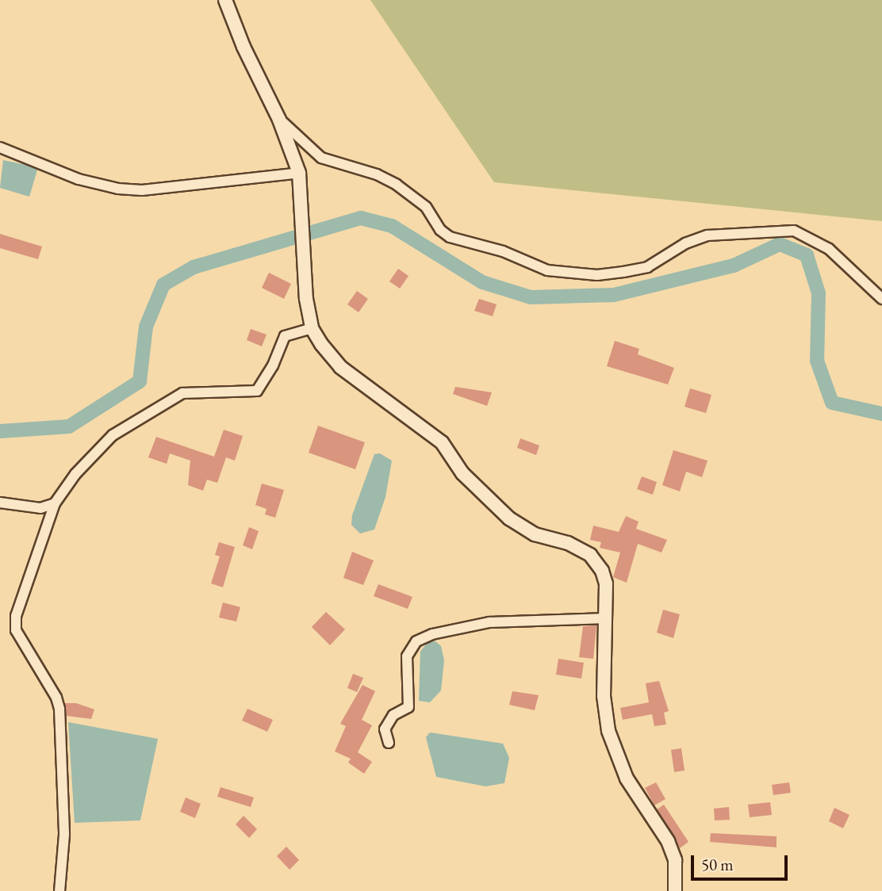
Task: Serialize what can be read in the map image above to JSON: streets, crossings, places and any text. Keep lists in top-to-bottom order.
{
  "scale_bar": "50 m"
}
